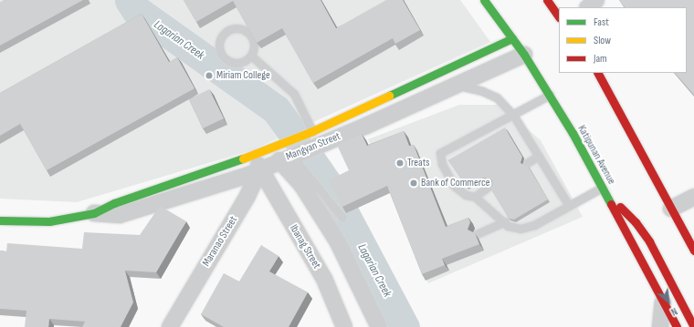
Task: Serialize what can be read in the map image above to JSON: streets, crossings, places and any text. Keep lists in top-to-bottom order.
{
  "streets": {
    "main road": ["Mangyan Street", "Katipunan Avenue"],
    "street": ["Maranao Street", "Ibanag Street"]
  },
  "crossings": [
    ["Mangyan Street", "Katipunan Avenue"],
    ["Mangyan Street", "Maranao Street"],
    ["Mangyan Street", "Ibanag Street"],
    ["Maranao Street", "Ibanag Street"]
  ],
  "water": ["Lagarian Creek"],
  "places": ["Miriam College", "Treats", "Bank of Commerce"],
  "legend": ["Fast", "Slow", "Jam"],
  "north": "bottom right"
}
